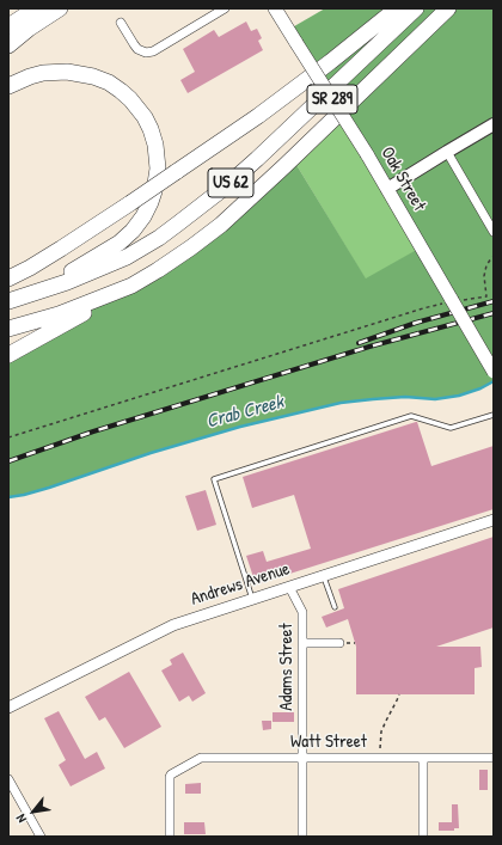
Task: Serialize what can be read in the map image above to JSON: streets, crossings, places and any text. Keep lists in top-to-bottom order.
{
  "streets": {
    "highway": ["US 62"],
    "main road": ["SR 289", "Oak Street"],
    "street": ["Andrews Avenue", "Adams Street", "Watt Street"]
  },
  "crossings": [
    ["Andrews Avenue", "Adams Street"],
    ["Adams Street", "Watt Street"]
  ],
  "water": ["Crab Creek"],
  "north": "bottom left"
}
